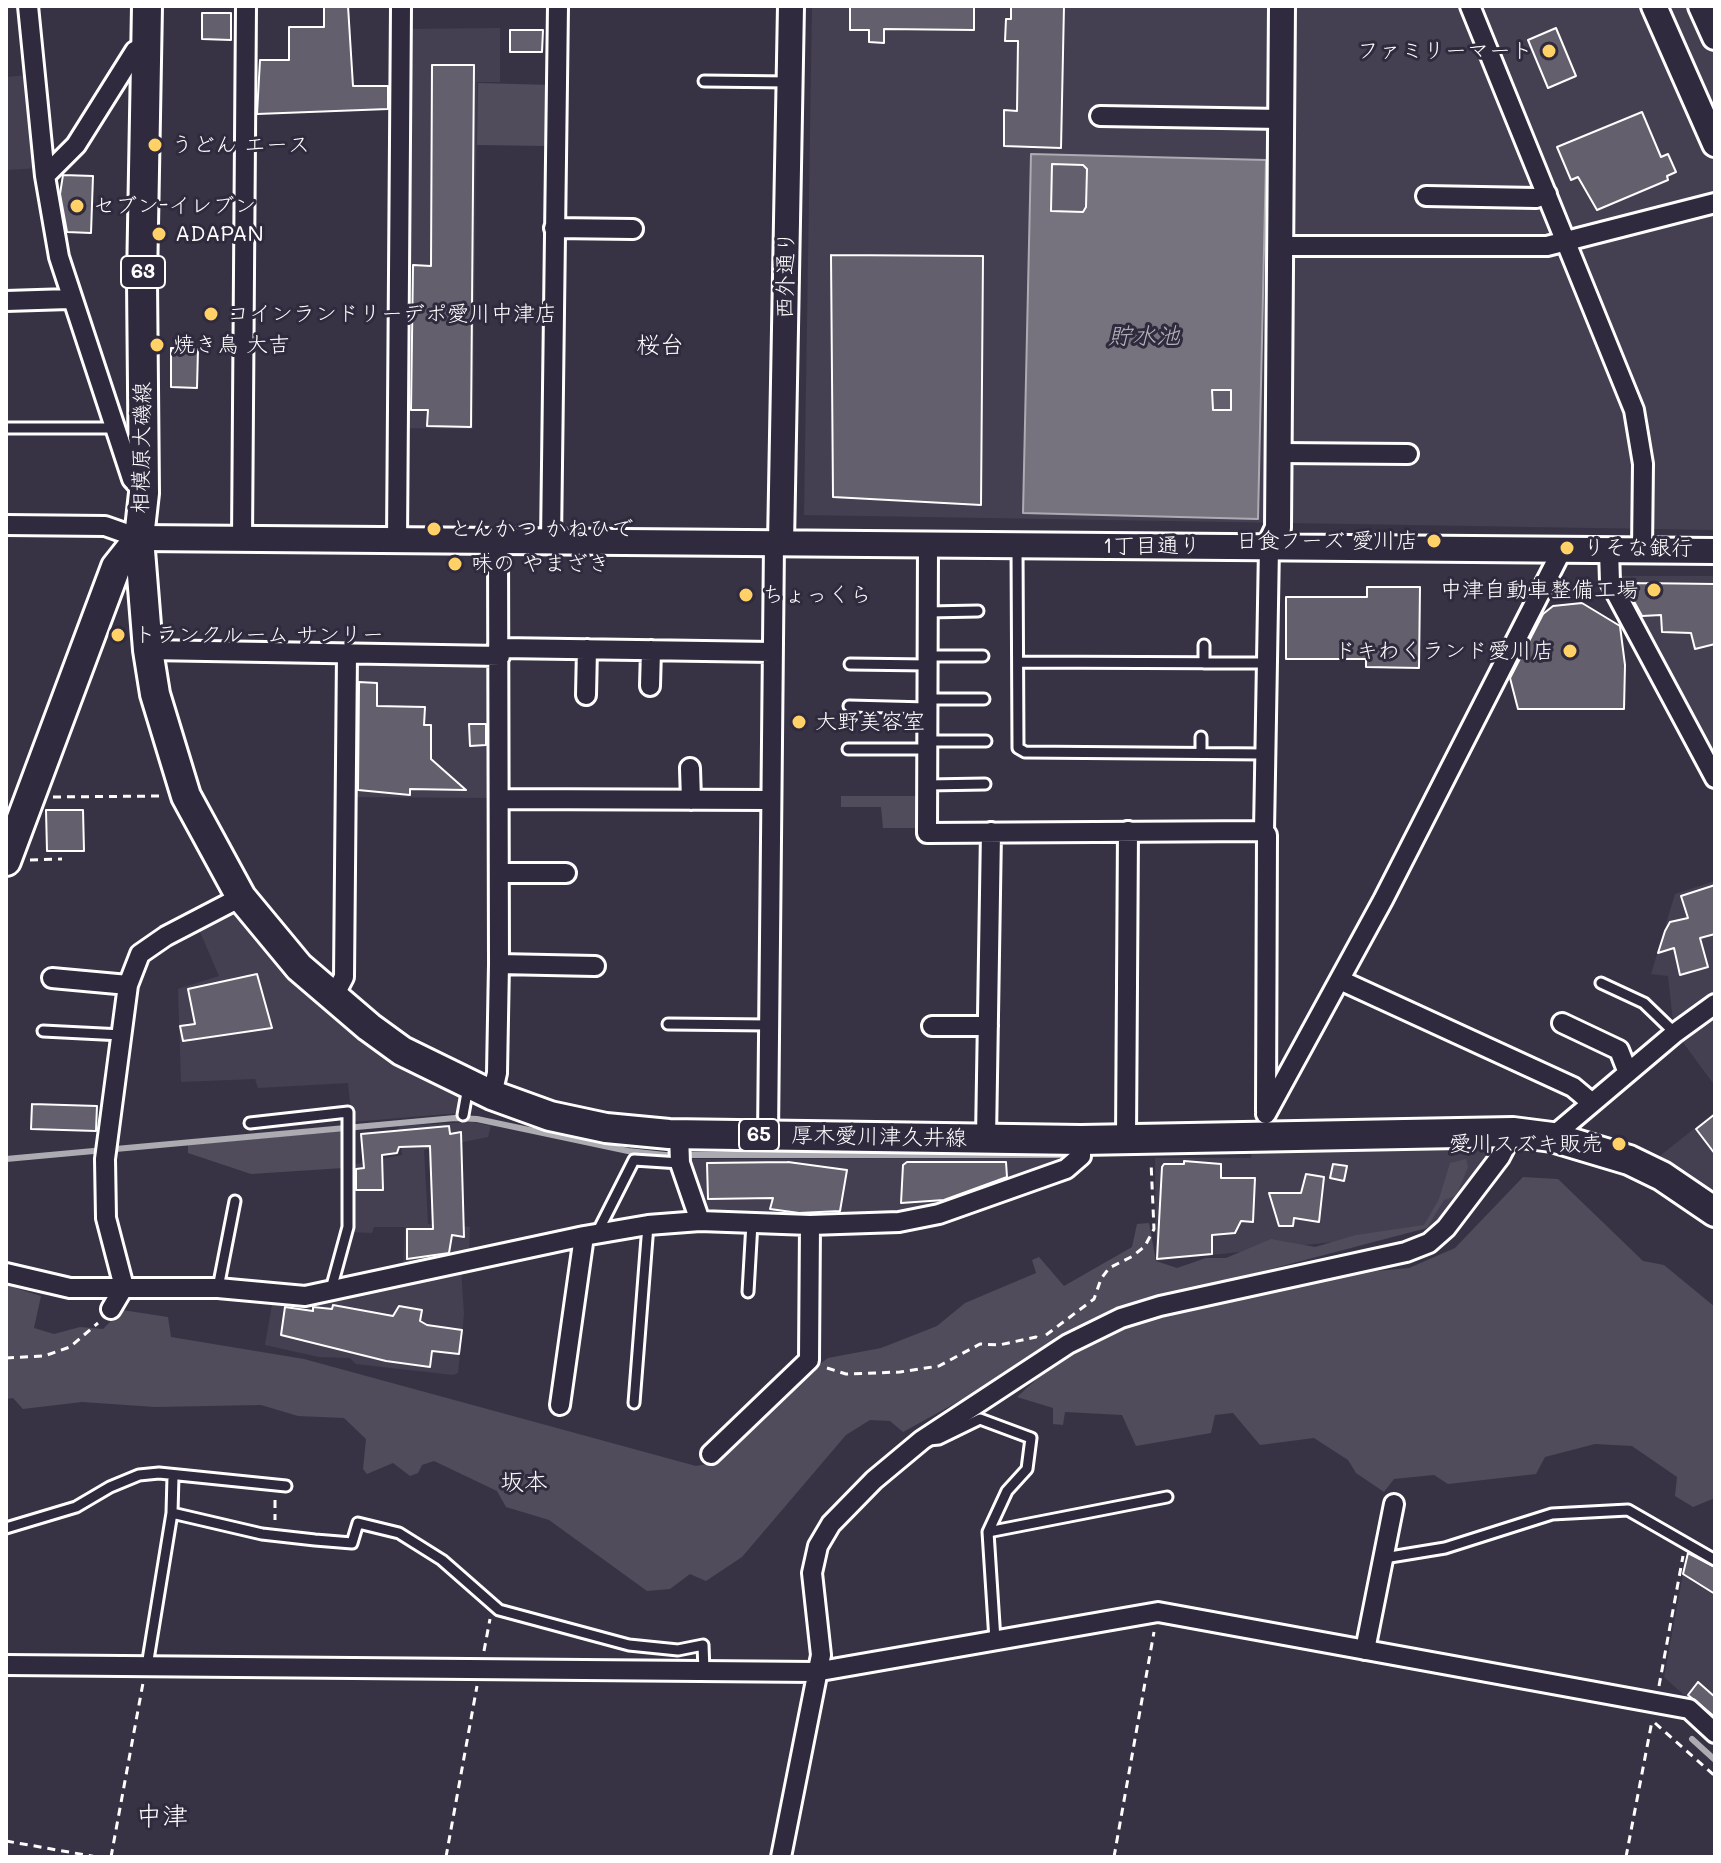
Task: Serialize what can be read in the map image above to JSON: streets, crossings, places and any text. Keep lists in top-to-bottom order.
{
  "streets": {
    "main road": [
      "63",
      "相模原大磯線",
      "65",
      "厚木愛川津久井線"
    ],
    "street": ["西外通り", "1丁目通り"]
  },
  "crossings": [
    ["西外通り", "1丁目通り"],
    ["相模原大磯線", "1丁目通り"],
    ["相模原大磯線", "厚木愛川津久井線"],
    ["1丁目通り", "厚木愛川津久井線"]
  ],
  "districts": ["桜台", "坂本", "中津"],
  "water": ["貯水池"],
  "places": [
    "ファミリーマート",
    "うどん エース",
    "セブン-イレブン",
    "ADAPAN",
    "コインランドリーデポ愛川中津店",
    "焼き鳥 大吉",
    "とんかつ かねひで",
    "日食フーズ 愛川店",
    "りそな銀行",
    "味の やまざき",
    "中津自動車整備工場",
    "ちょっくら",
    "トランクルーム サンリー",
    "ドキわくランド愛川店",
    "大野美容室",
    "愛川スズキ販売"
  ]
}
